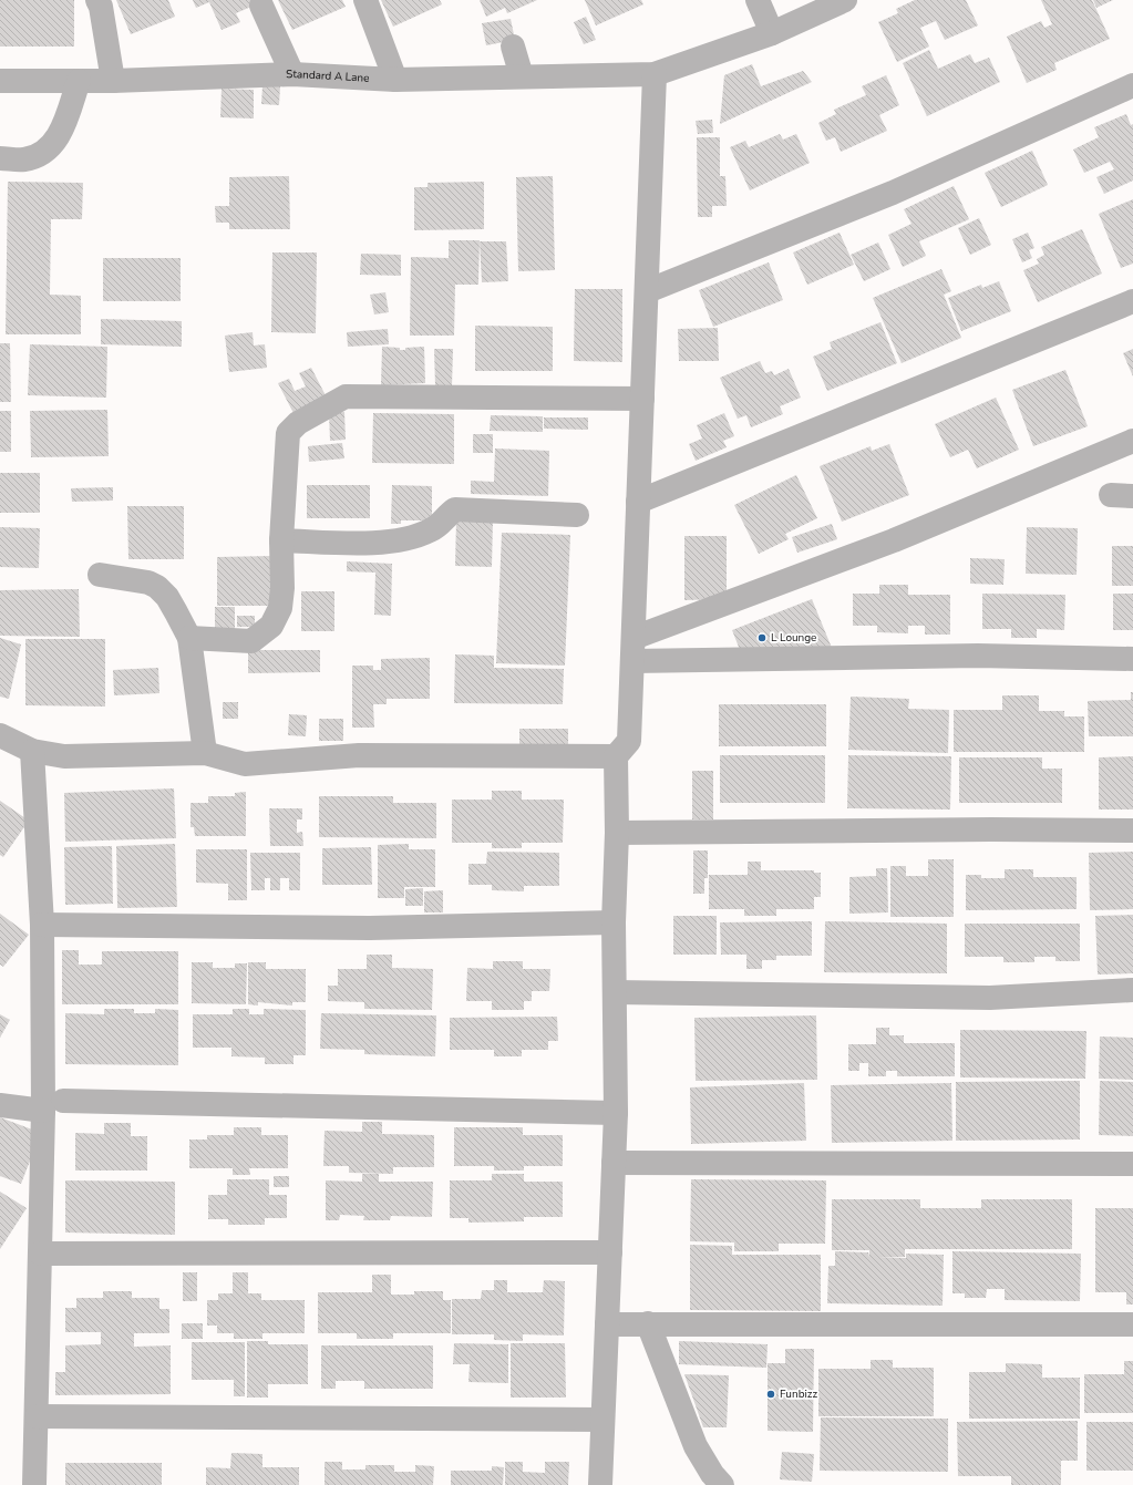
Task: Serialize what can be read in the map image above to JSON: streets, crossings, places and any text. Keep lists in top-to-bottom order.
{
  "streets": {
    "street": ["Standard A Lane"]
  },
  "places": ["L Lounge", "Funbizz"]
}
